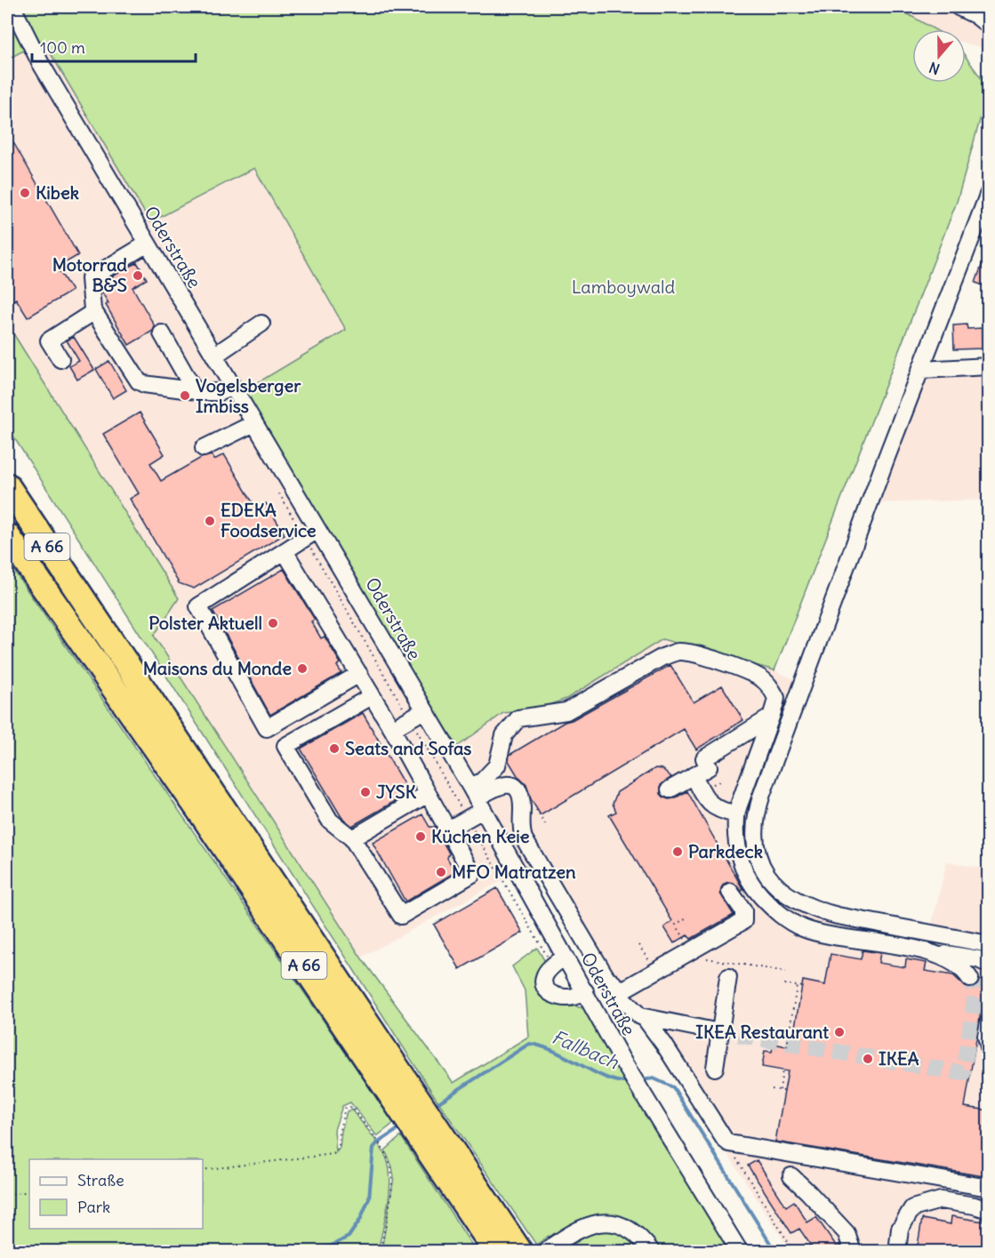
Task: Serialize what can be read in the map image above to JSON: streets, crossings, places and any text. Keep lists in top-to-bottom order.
{
  "streets": {
    "highway": ["A 66"],
    "street": ["Oderstraße"]
  },
  "water": ["Fallbach"],
  "parks": ["Lamboywald"],
  "places": [
    "Kibek",
    "Motorrad B&S",
    "Vogelsberger Imbiss",
    "EDEKA Foodservice",
    "Polster Aktuell",
    "Maisons du Monde",
    "Seats and Sofas",
    "JYSK",
    "Küchen Keie",
    "Parkdeck",
    "MFO Matratzen",
    "IKEA Restaurant",
    "IKEA"
  ],
  "legend": ["Straße", "Park"],
  "scale_bar": "100 m",
  "north": "bottom"
}
